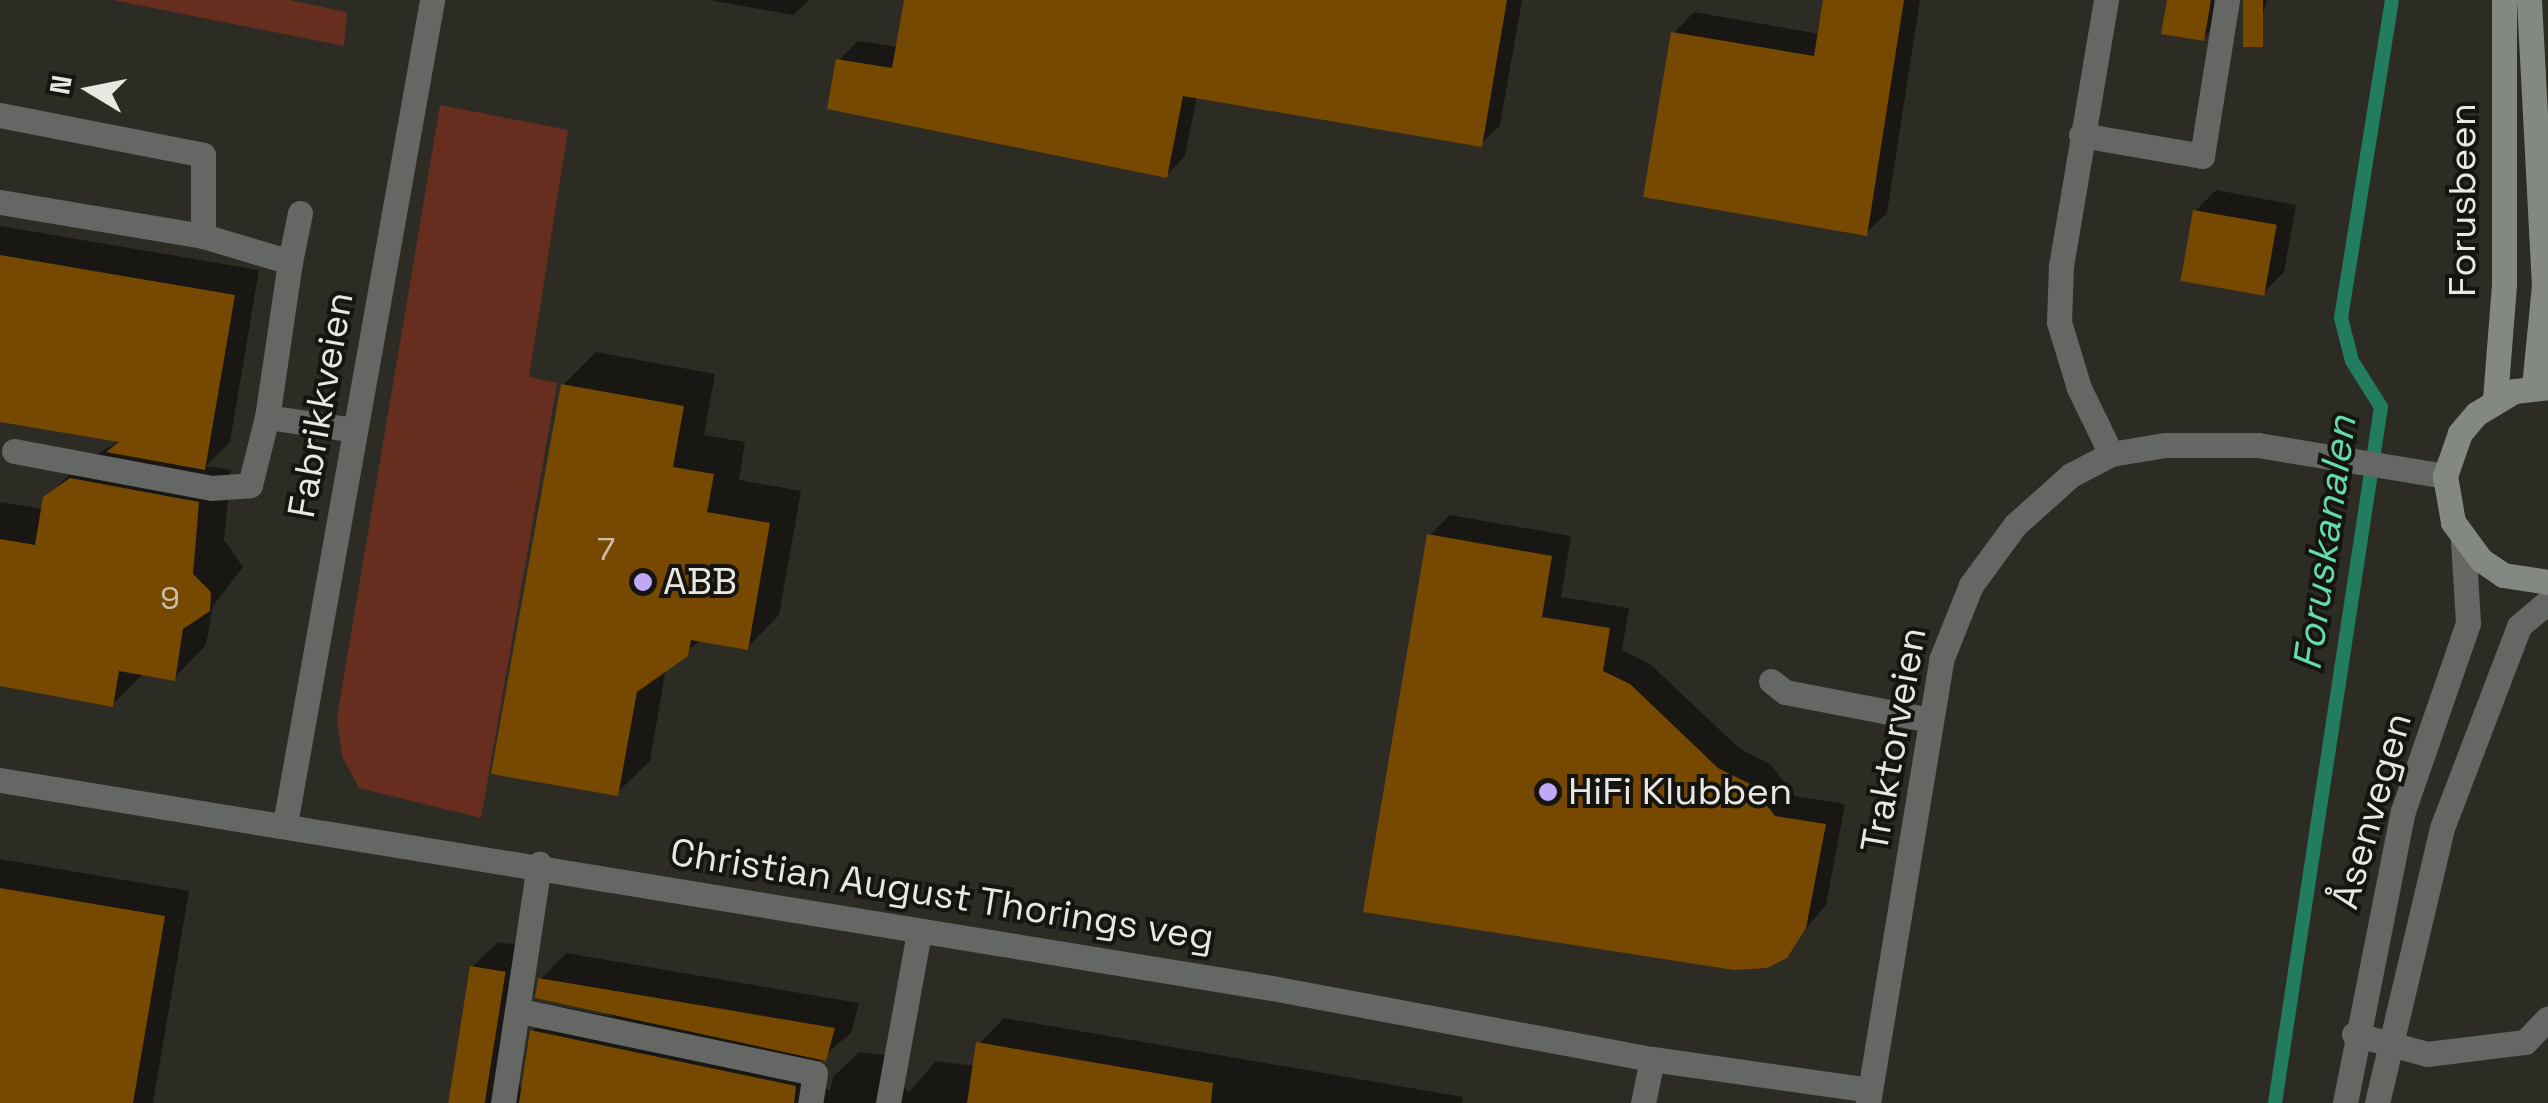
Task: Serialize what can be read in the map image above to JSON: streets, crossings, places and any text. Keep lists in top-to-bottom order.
{
  "streets": {
    "main road": ["Forusbeen"],
    "street": [
      "Fabrikkveien",
      "Traktorveien",
      "Åsenvegen",
      "Christian August Thorings veg"
    ]
  },
  "crossings": [
    ["Fabrikkveien", "Christian August Thorings veg"],
    ["Traktorveien", "Christian August Thorings veg"]
  ],
  "water": ["Foruskanalen"],
  "places": ["ABB", "HiFi Klubben"],
  "house_numbers": ["7", "9"],
  "north": "left"
}
